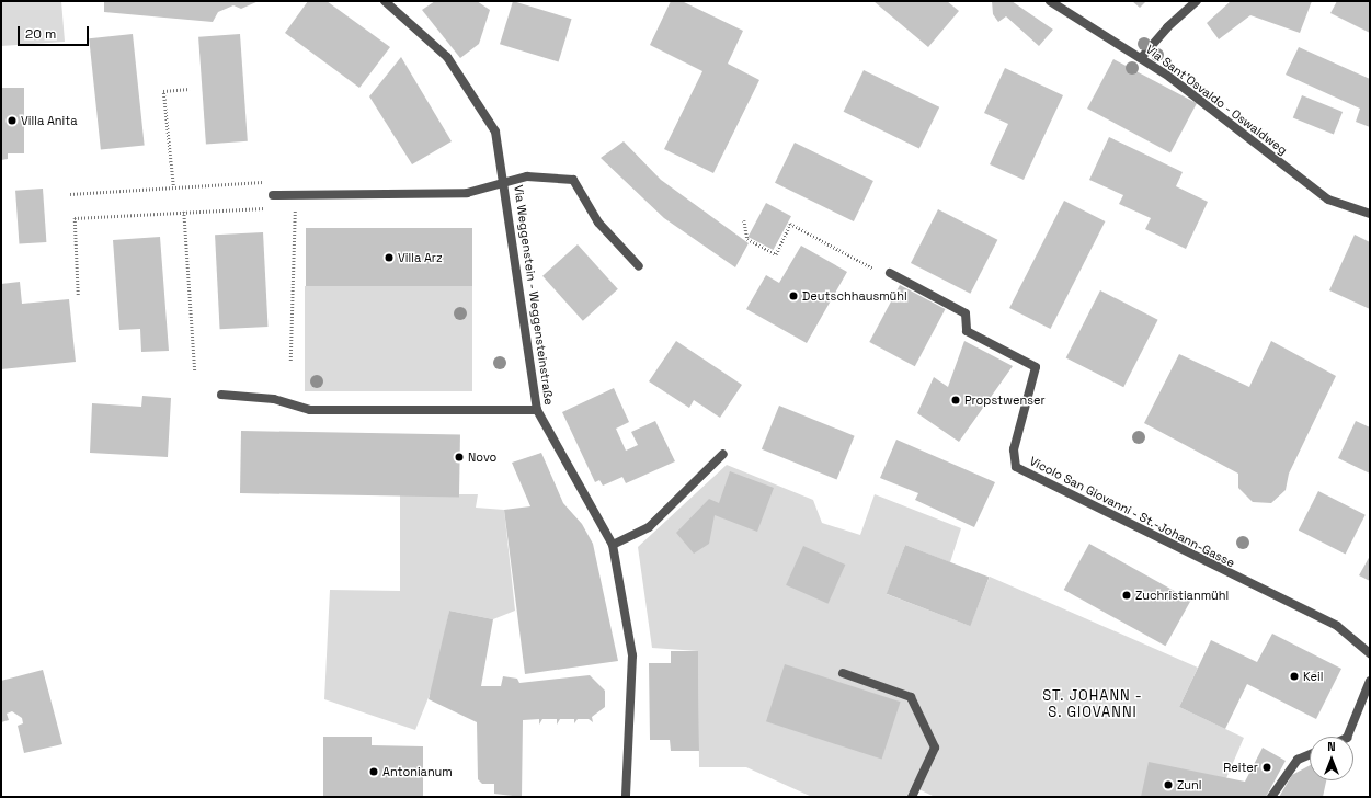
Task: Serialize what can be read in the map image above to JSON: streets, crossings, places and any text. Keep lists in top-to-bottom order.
{
  "streets": {
    "street": ["Via Sant'Osvaldo - Oswaldweg", "Via Weggenstein - Weggensteinstraße", "Vicolo San Giovanni - St.-Johann-Gasse"]
  },
  "districts": ["ST. JOHANN - S. GIOVANNI"],
  "places": [
    "Villa Anita",
    "Villa Arz",
    "Deutschhausmühl",
    "Propstwenser",
    "Novo",
    "Zuchristianmühl",
    "Keil",
    "Reiter",
    "Antonianum",
    "Zunl"
  ],
  "scale_bar": "20 m",
  "north": "top"
}
